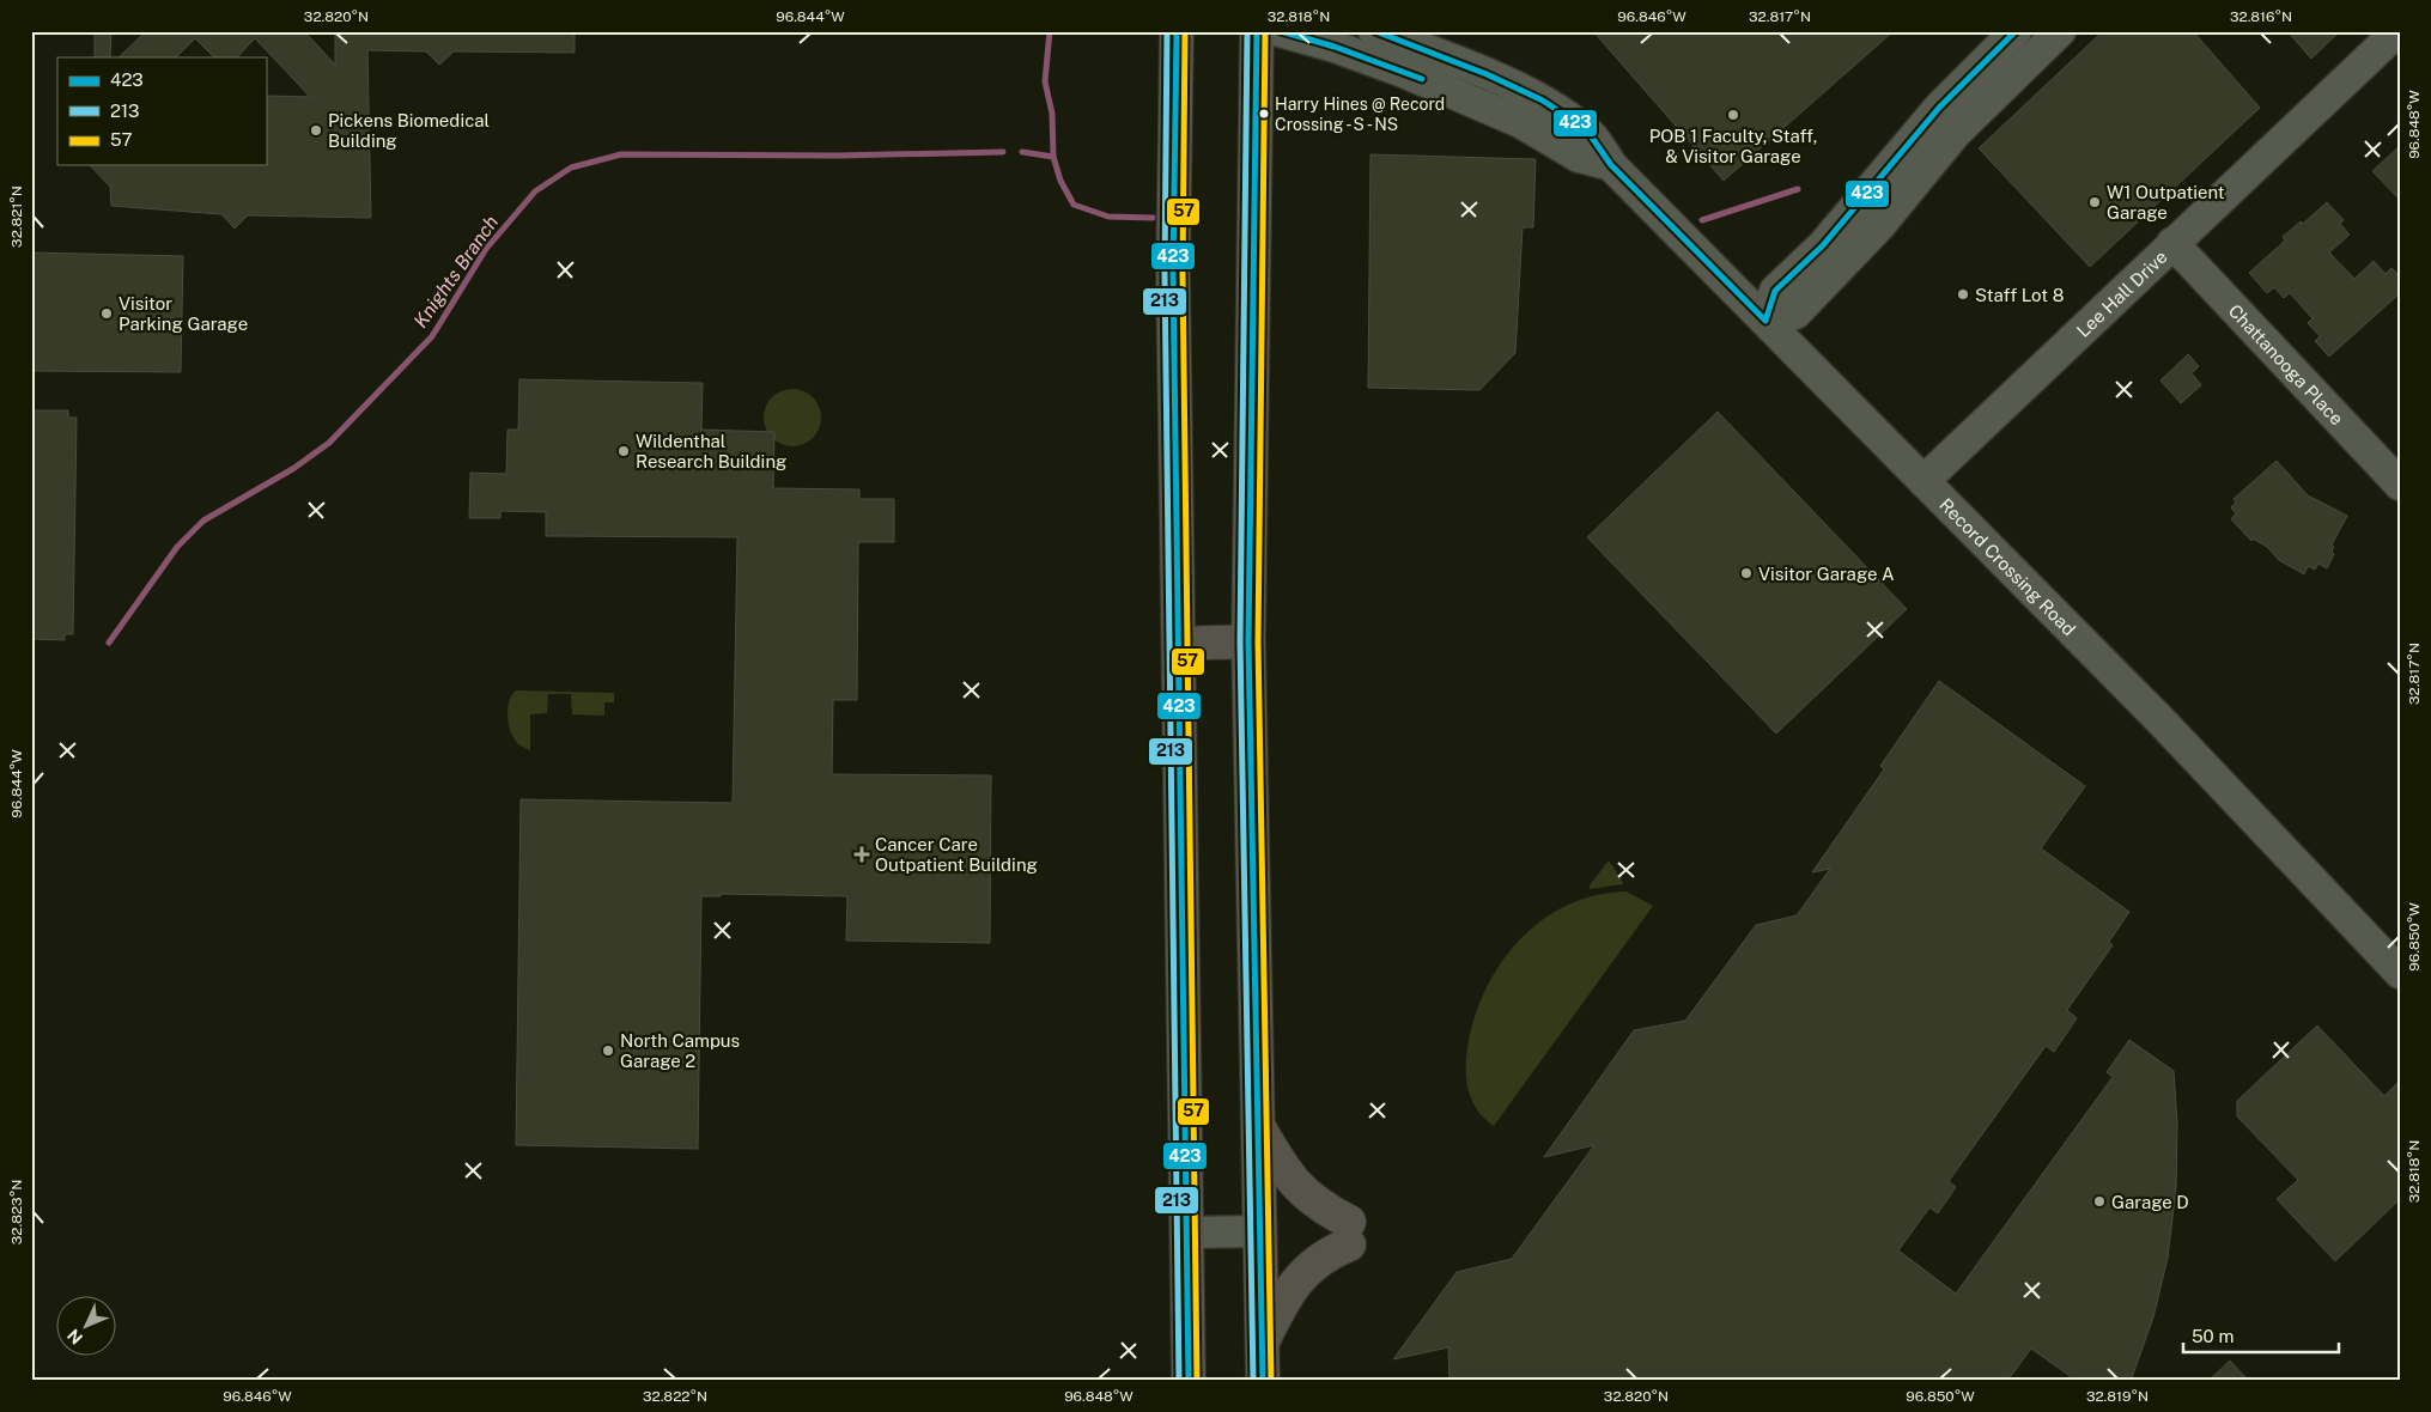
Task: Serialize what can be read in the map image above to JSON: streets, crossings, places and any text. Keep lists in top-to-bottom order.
{
  "streets": {
    "street": ["Lee Hall Drive", "Chattanooga Place", "Record Crossing Road"]
  },
  "crossings": [
    ["Lee Hall Drive", "Chattanooga Place"],
    ["Lee Hall Drive", "Record Crossing Road"]
  ],
  "water": ["Knights Branch"],
  "places": {
    "other": [
      "Harry Hines @ Record Crossing - S - NS",
      "POB 1 Faculty, Staff, & Visitor Garage",
      "Pickens Biomedical Building",
      "W1 Outpatient Garage",
      "Staff Lot 8",
      "Visitor Parking Garage",
      "Wildenthal Research Building",
      "Visitor Garage A",
      "North Campus Garage 2",
      "Garage D"
    ],
    "health": ["Cancer Care Outpatient Building"]
  },
  "lines": ["transit line 423", "transit line 213", "transit line 57"],
  "legend": ["423", "213", "57"],
  "scale_bar": "50 m",
  "north": "bottom left",
  "coordinates": [
    "32.820°N",
    "96.844°W",
    "32.818°N",
    "96.846°W",
    "32.817°N",
    "32.816°N",
    "96.848°W",
    "32.821°N",
    "96.850°W",
    "32.823°N",
    "32.822°N",
    "32.819°N"
  ]
}
